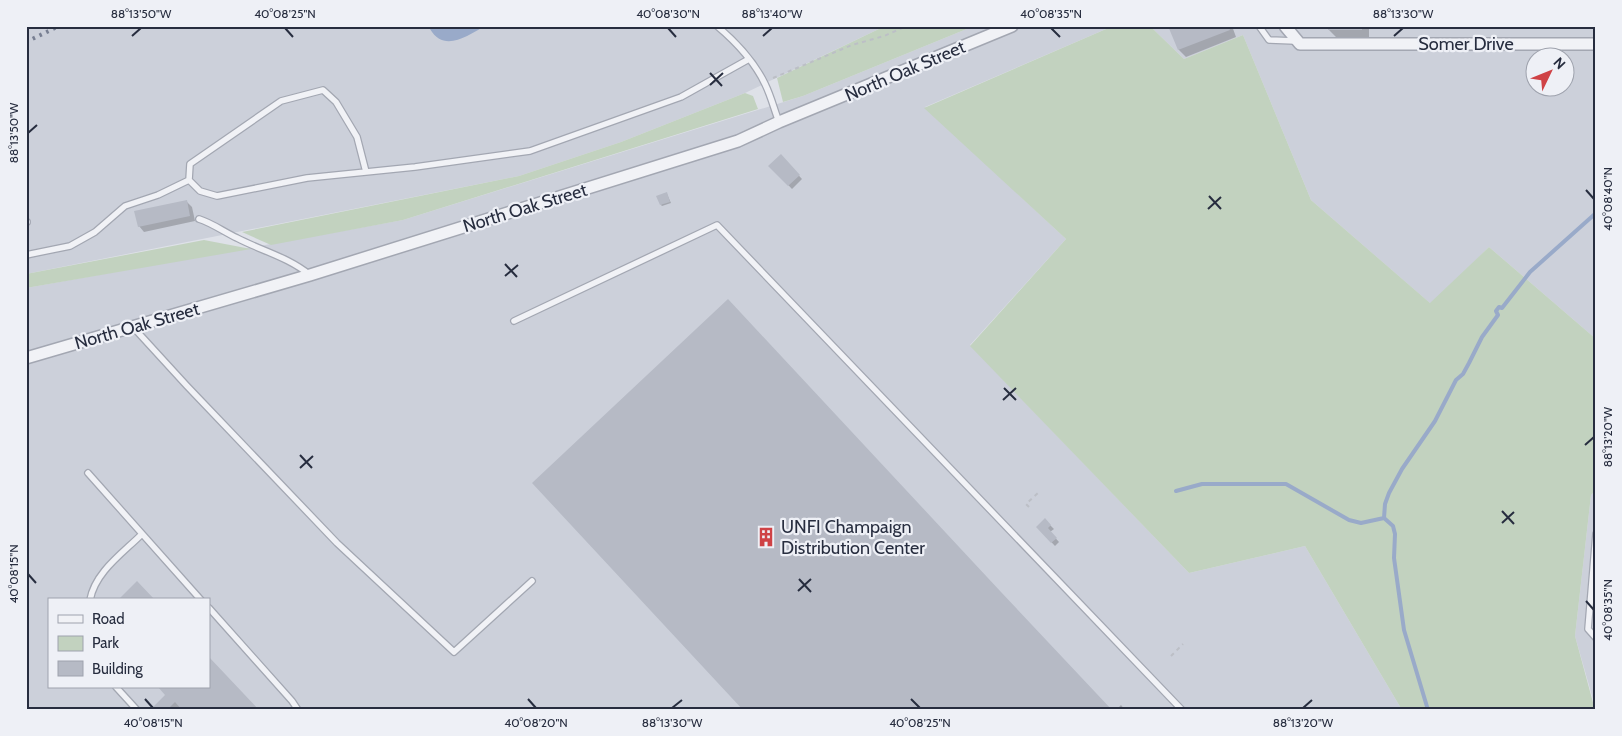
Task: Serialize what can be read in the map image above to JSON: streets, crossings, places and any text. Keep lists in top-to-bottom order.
{
  "streets": {
    "street": ["Somer Drive", "North Oak Street"]
  },
  "places": {
    "building": ["UNFI Champaign Distribution Center"]
  },
  "legend": ["Road", "Park", "Building"],
  "north": "top right",
  "coordinates": [
    "88°13'50\"W",
    "40°08'25\"N",
    "40°08'30\"N",
    "88°13'40\"W",
    "40°08'35\"N",
    "88°13'30\"W",
    "40°08'40\"N",
    "88°13'20\"W",
    "40°08'15\"N",
    "40°08'20\"N"
  ]
}
